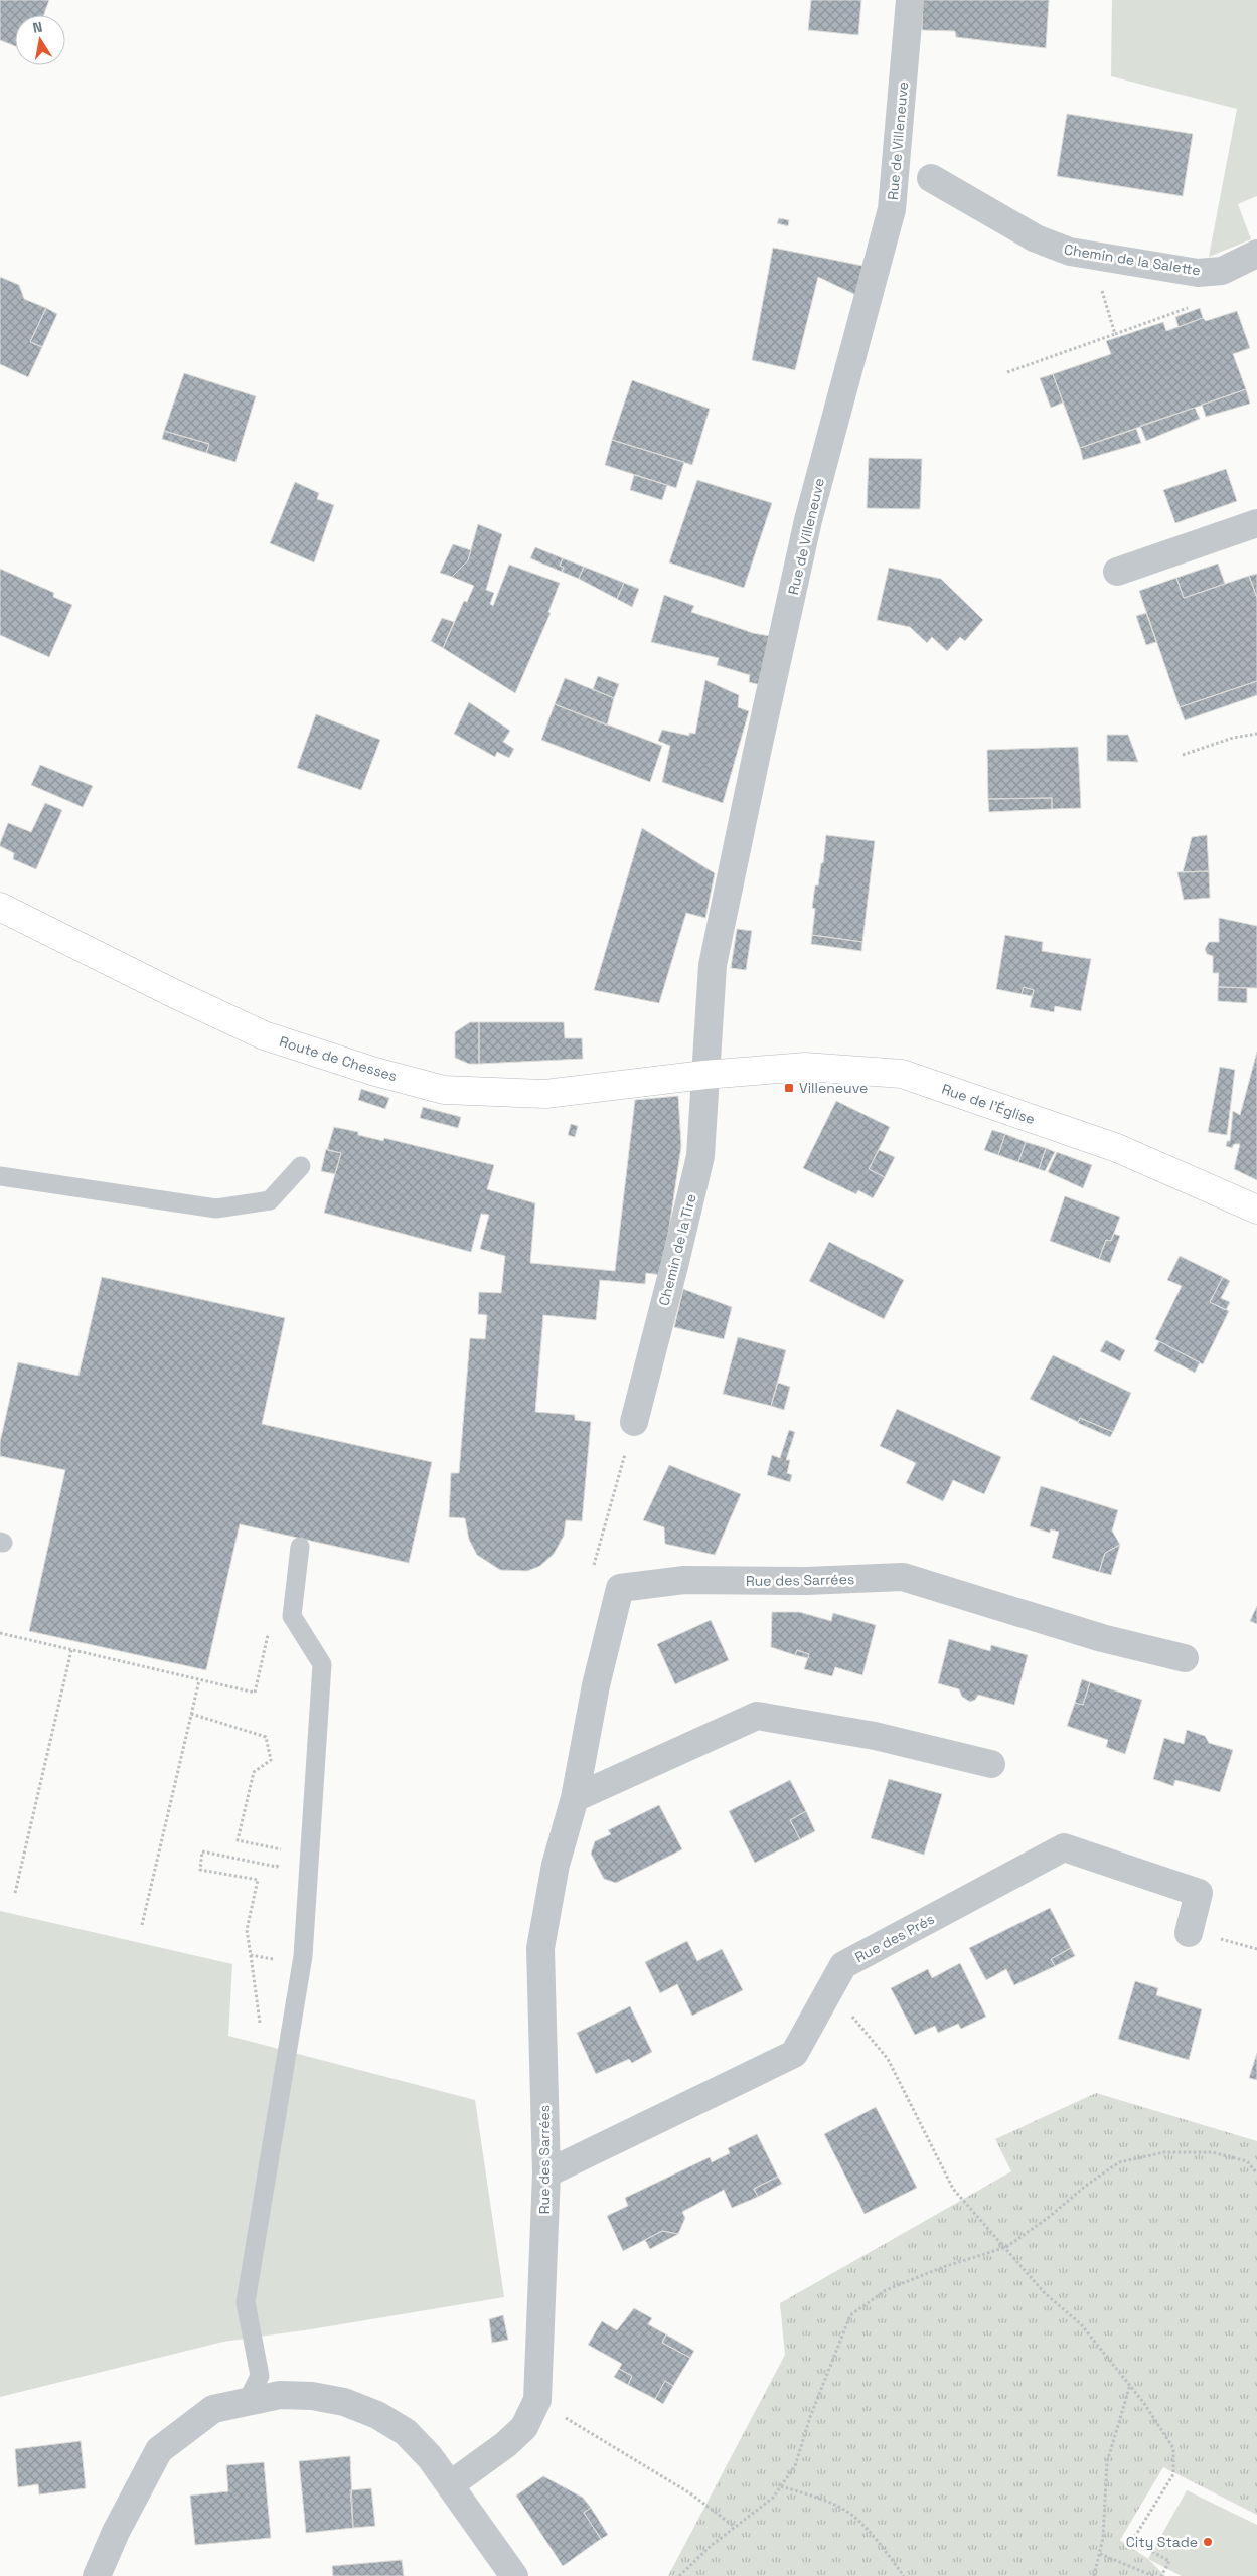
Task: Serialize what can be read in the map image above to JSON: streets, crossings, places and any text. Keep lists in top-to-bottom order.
{
  "streets": {
    "main road": ["Route de Chesses", "Rue de l'Église"],
    "street": [
      "Rue de Villeneuve",
      "Chemin de la Salette",
      "Chemin de la Tire",
      "Rue des Sarrées",
      "Rue des Prés"
    ]
  },
  "crossings": [
    ["Rue de Villeneuve", "Route de Chesses"],
    ["Rue de Villeneuve", "Rue de l'Église"],
    ["Rue de Villeneuve", "Chemin de la Tire"],
    ["Route de Chesses", "Rue de l'Église"],
    ["Route de Chesses", "Chemin de la Tire"],
    ["Rue de l'Église", "Chemin de la Tire"],
    ["Rue des Sarrées", "Rue des Prés"]
  ],
  "places": {
    "transit": ["Villeneuve"],
    "other": ["City Stade"]
  },
  "north": "top"
}
